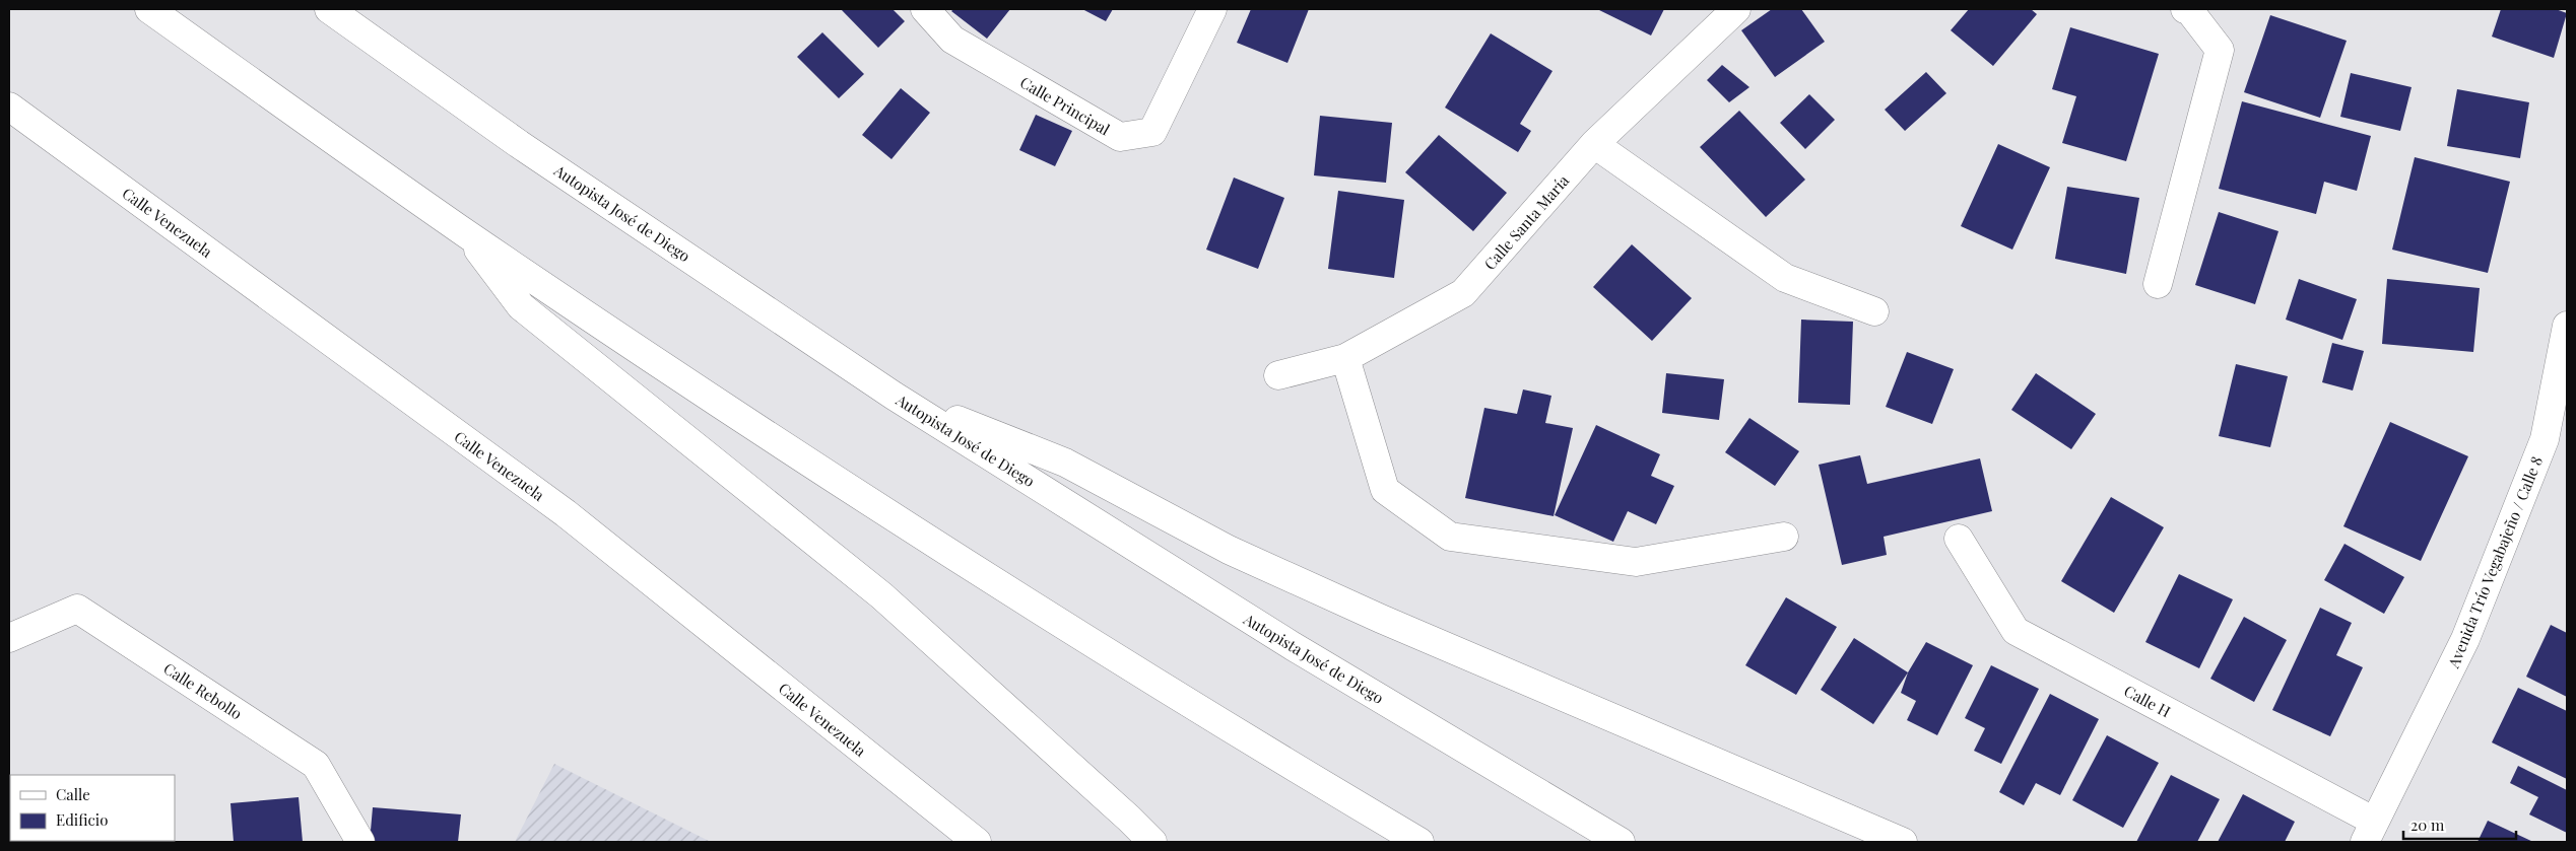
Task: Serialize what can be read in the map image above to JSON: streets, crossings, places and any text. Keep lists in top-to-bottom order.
{
  "streets": {
    "main road": [
      "Calle Principal",
      "Autopista José de Diego",
      "Calle Venezuela",
      "Calle Santa María",
      "Avenida Trío Vegabajeño / Calle 8",
      "Calle Rebollo",
      "Calle H"
    ]
  },
  "crossings": [
    ["Avenida Trío Vegabajeño / Calle 8", "Calle H"]
  ],
  "legend": ["Calle", "Edificio"],
  "scale_bar": "20 m"
}
